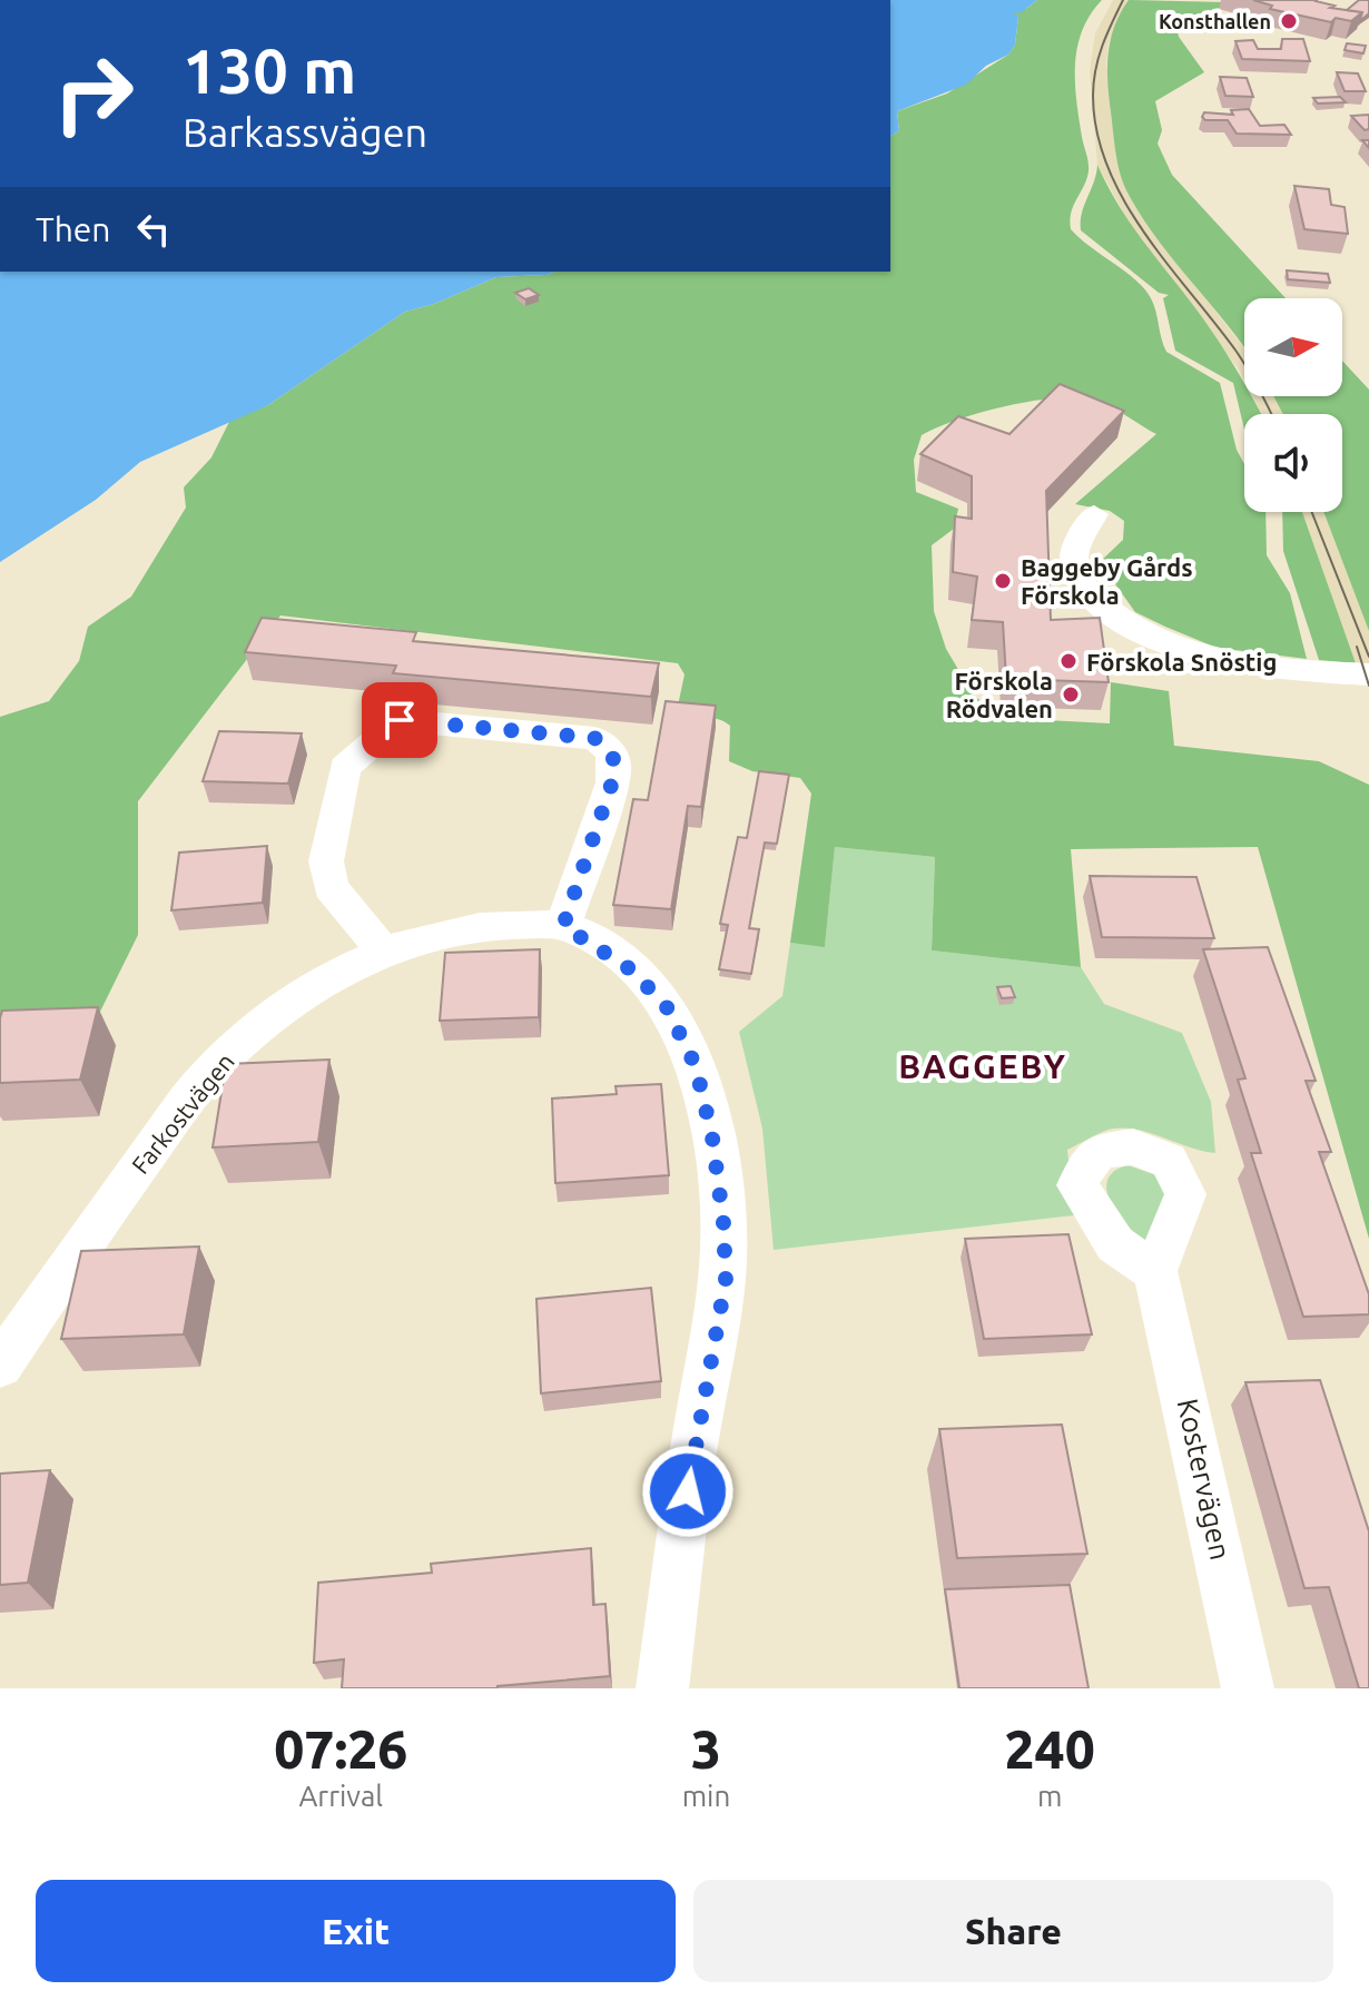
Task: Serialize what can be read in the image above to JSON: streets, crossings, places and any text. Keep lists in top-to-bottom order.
{
  "streets": {
    "street": ["Farkostvägen", "Kostervägen"]
  },
  "districts": ["BAGGEBY"],
  "places": [
    "Konsthallen",
    "Baggeby Gårds Förskola",
    "Förskola Snöstig",
    "Förskola Rödvalen"
  ],
  "north": "right",
  "page": {
    "turn": ["130 m", "Barkassvägen"],
    "then": "Then",
    "eta": [
      "07:26",
      "Arrival",
      "3",
      "min",
      "240",
      "m"
    ],
    "buttons": ["Exit", "Share"]
  }
}
